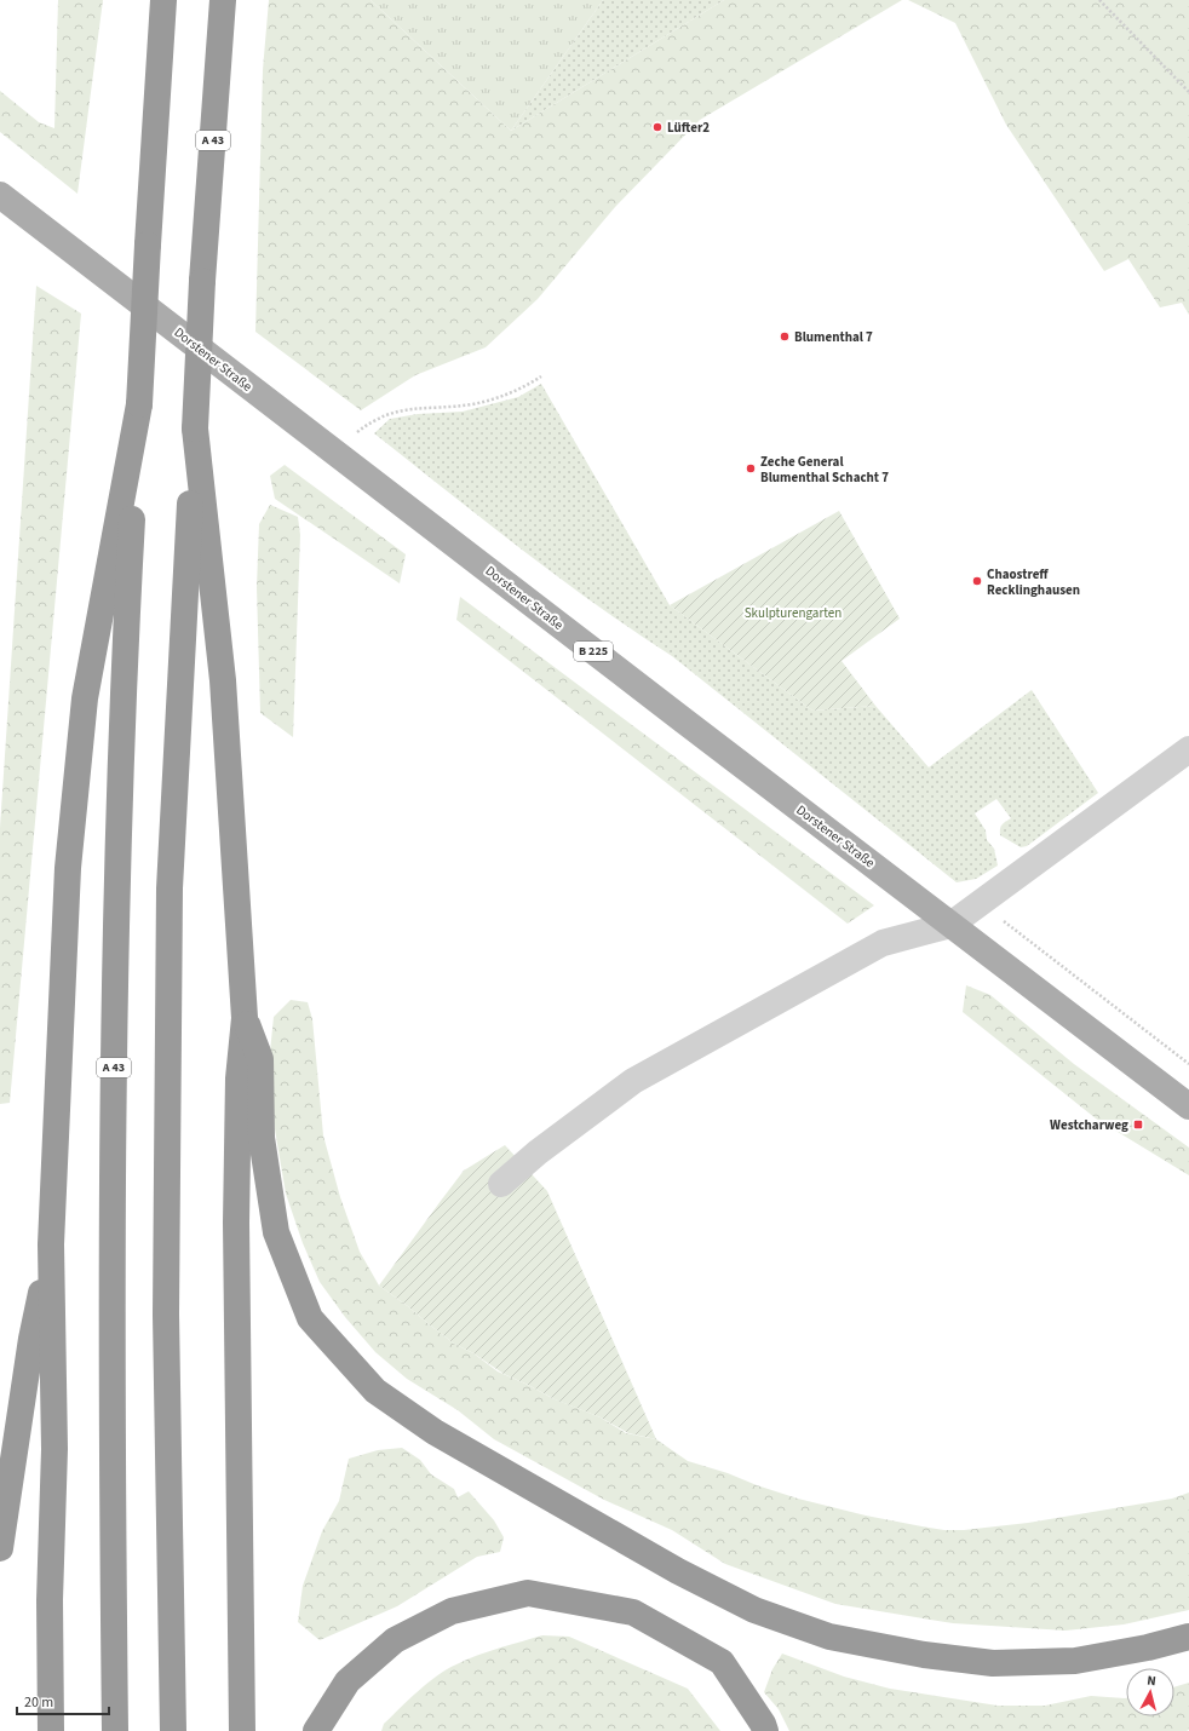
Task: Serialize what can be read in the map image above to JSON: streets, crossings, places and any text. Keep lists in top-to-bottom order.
{
  "streets": {
    "highway": ["A 43"],
    "main road": ["Dorstener Straße", "B 225"]
  },
  "parks": ["Skulpturengarten"],
  "places": {
    "other": [
      "Lüfter2",
      "Blumenthal 7",
      "Zeche General Blumenthal Schacht 7",
      "Chaostreff Recklinghausen"
    ],
    "transit": ["Westcharweg"]
  },
  "scale_bar": "20 m",
  "north": "top"
}
